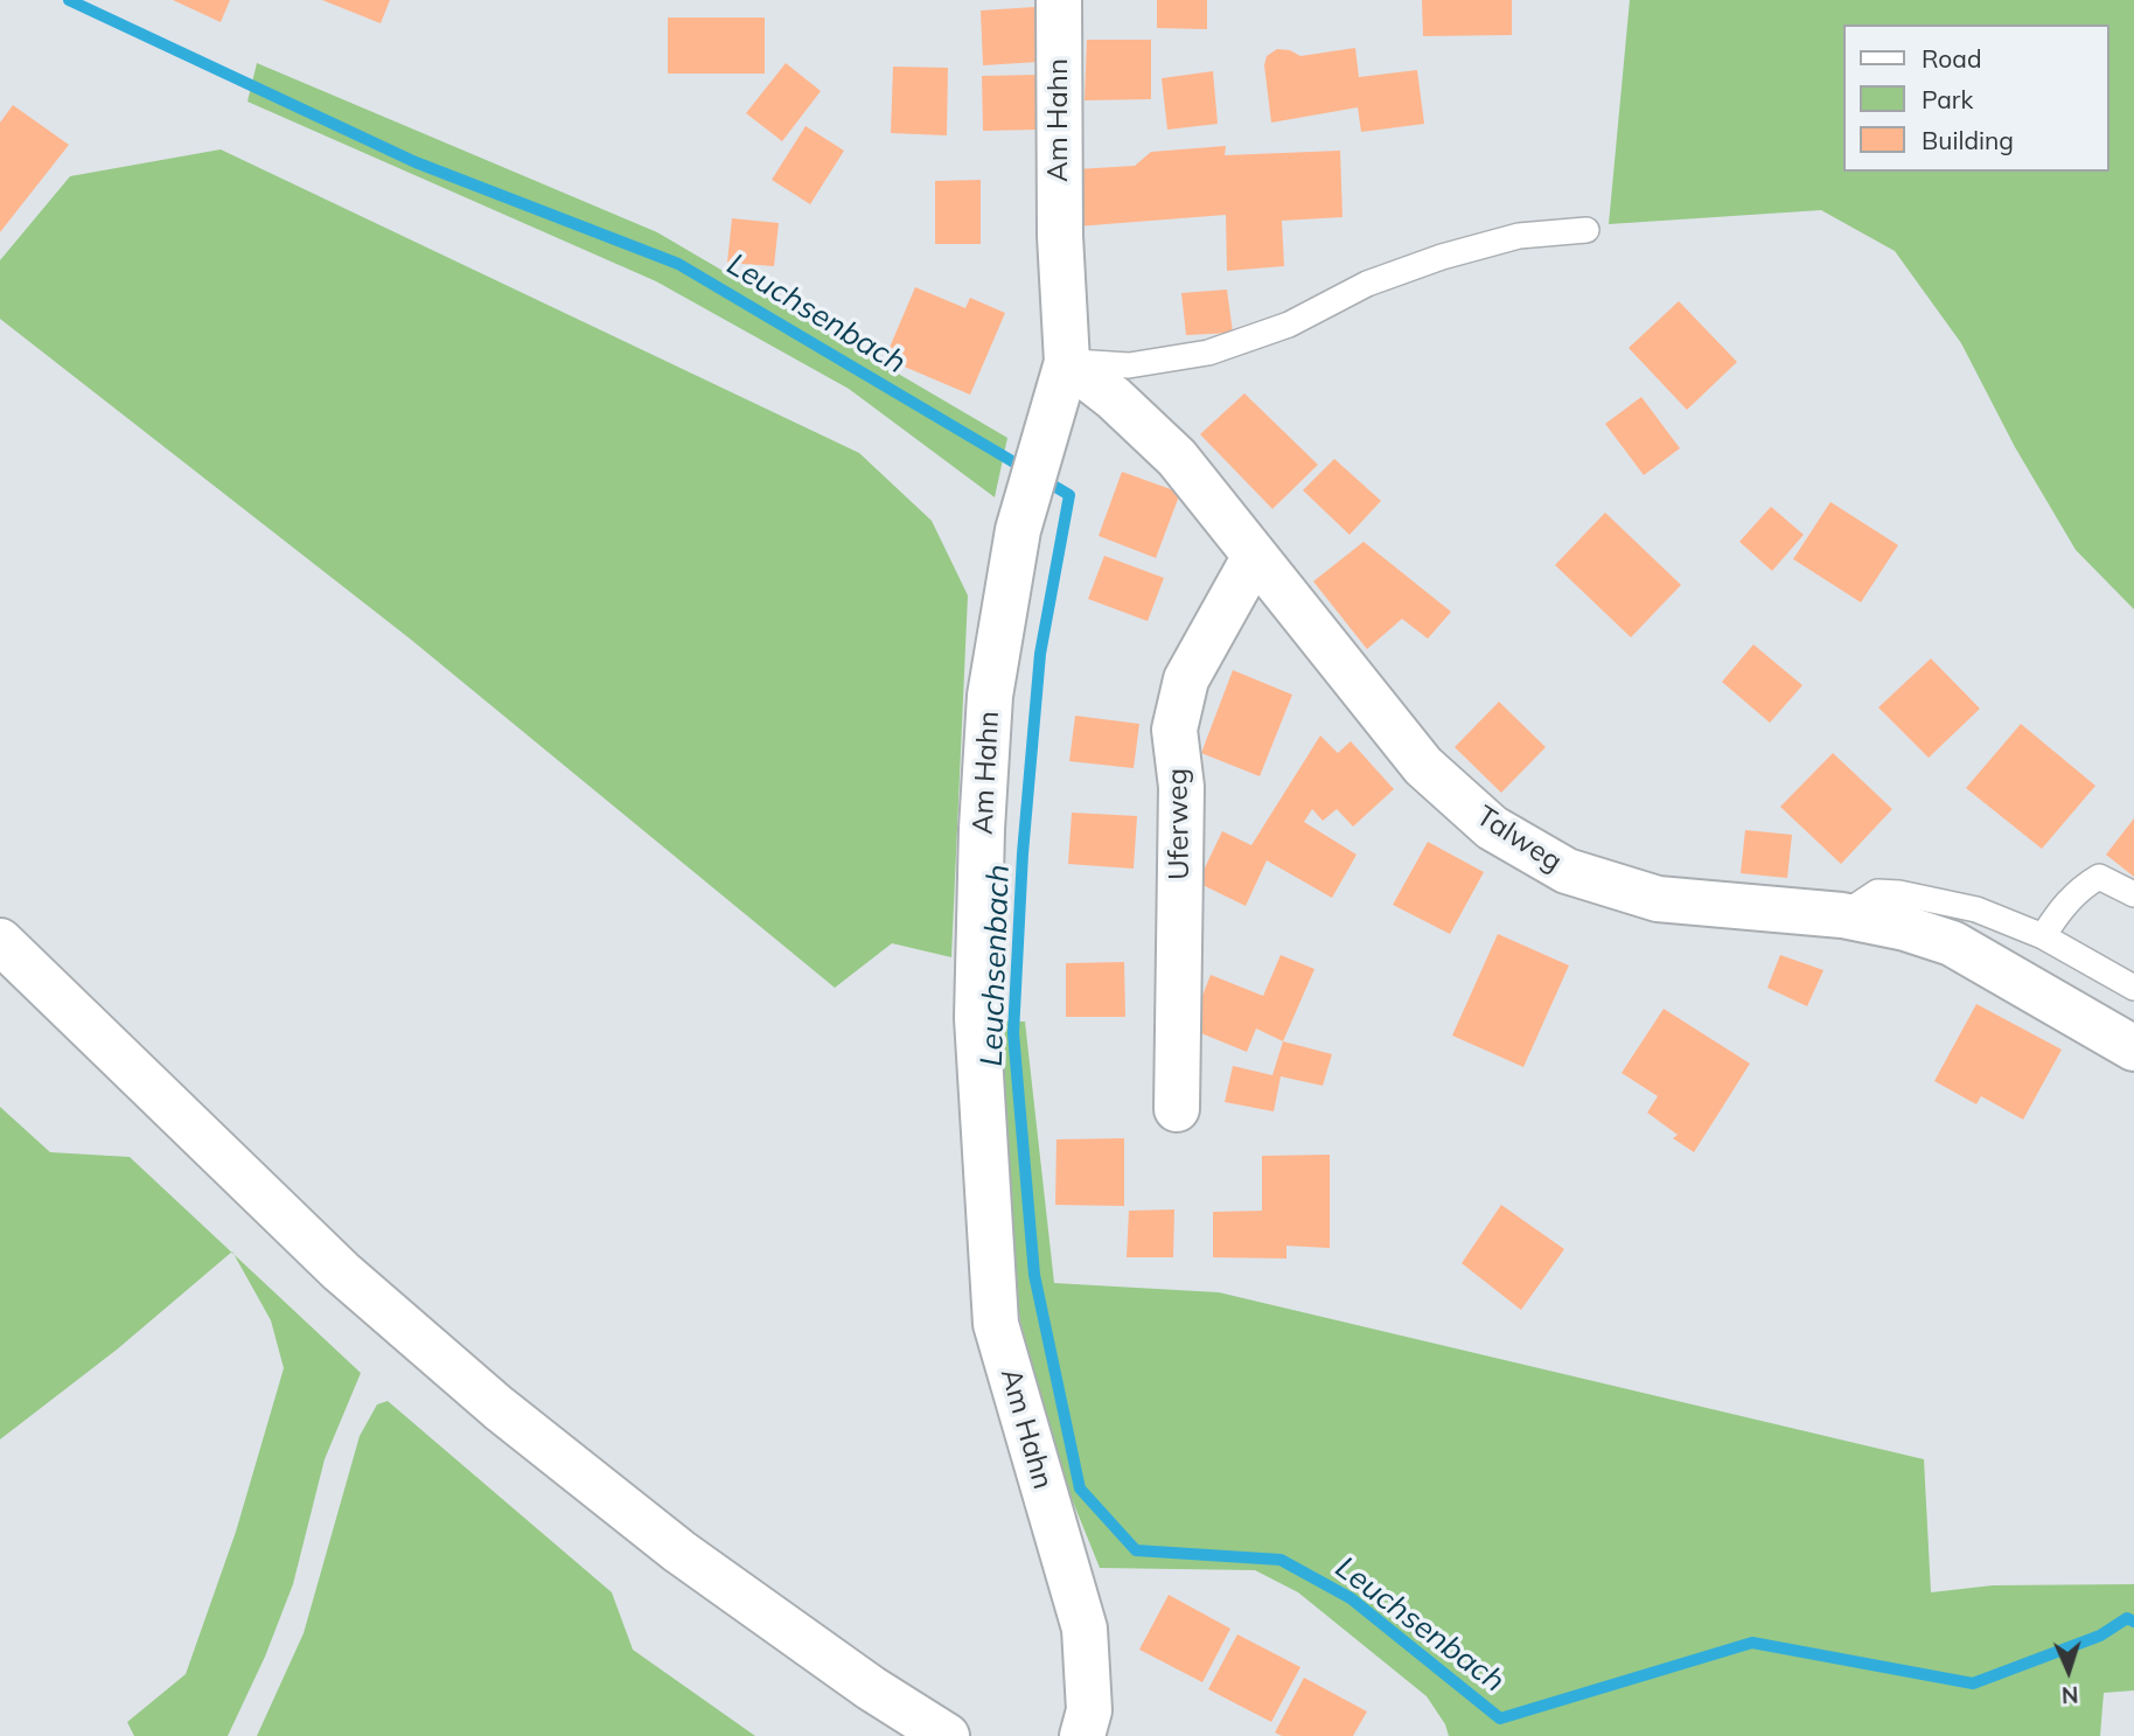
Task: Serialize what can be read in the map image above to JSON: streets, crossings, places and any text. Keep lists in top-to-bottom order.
{
  "streets": {
    "street": ["Am Hahn", "Uferweg", "Talweg"]
  },
  "crossings": [
    ["Am Hahn", "Talweg"],
    ["Uferweg", "Talweg"]
  ],
  "water": ["Leuchsenbach"],
  "legend": ["Road", "Park", "Building"],
  "north": "bottom"
}
